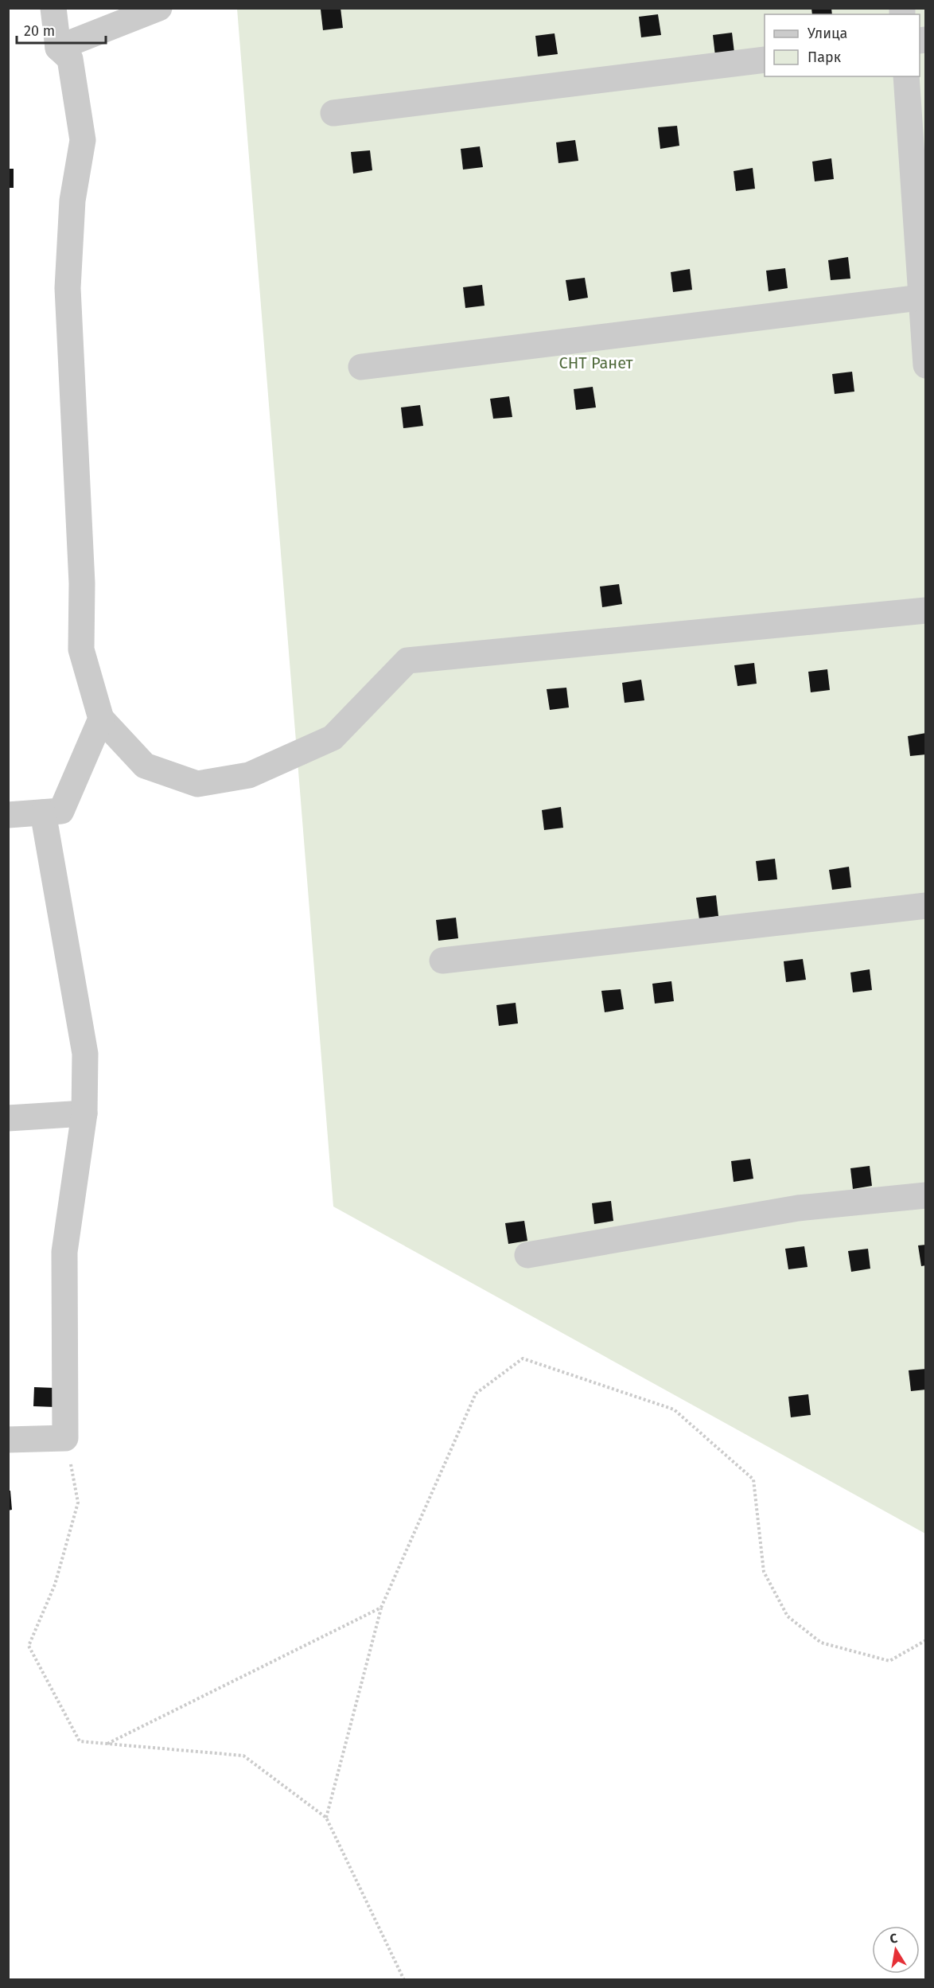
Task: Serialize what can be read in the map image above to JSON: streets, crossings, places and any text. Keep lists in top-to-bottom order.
{
  "parks": ["СНТ Ранет"],
  "legend": ["Улица", "Парк"],
  "scale_bar": "20 m",
  "north": "top"
}
